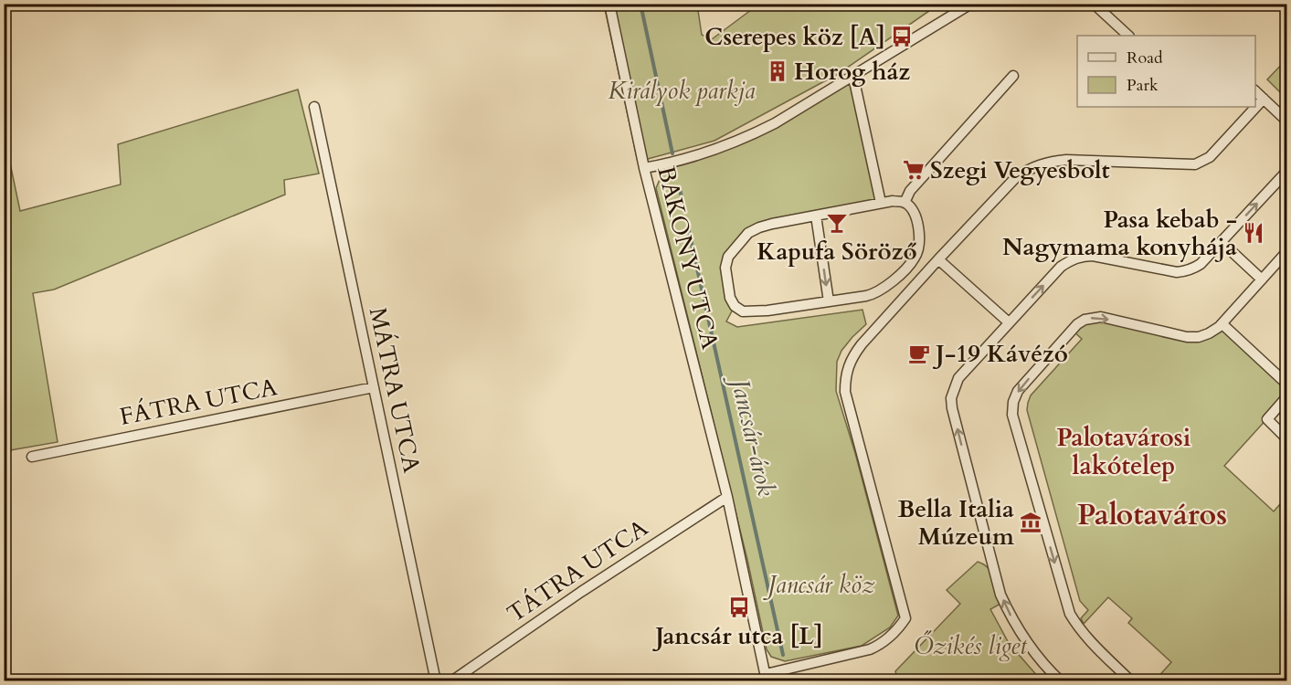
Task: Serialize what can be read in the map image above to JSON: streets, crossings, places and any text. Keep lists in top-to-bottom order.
{
  "streets": {
    "street": [
      "BAKONY UTCA",
      "MÁTRA UTCA",
      "FÁTRA UTCA",
      "TÁTRA UTCA"
    ]
  },
  "crossings": [
    ["BAKONY UTCA", "TÁTRA UTCA"],
    ["MÁTRA UTCA", "FÁTRA UTCA"]
  ],
  "districts": ["Palotavárosi lakótelep", "Palotaváros"],
  "water": ["Jancsár-árok"],
  "parks": ["Királyok parkja", "Jancsár köz", "Őzikés liget"],
  "places": {
    "bus stop": ["Cserepes köz [A]", "Jancsár utca [L]"],
    "building": ["Horog ház"],
    "supermarket": ["Szegi Vegyesbolt"],
    "bar": ["Kapufa Söröző"],
    "restaurant": ["Pasa kebab - Nagymama konyhája"],
    "cafe": ["J-19 Kávézó"],
    "museum": ["Bella Italia Múzeum"]
  },
  "legend": ["Road", "Park"]
}
